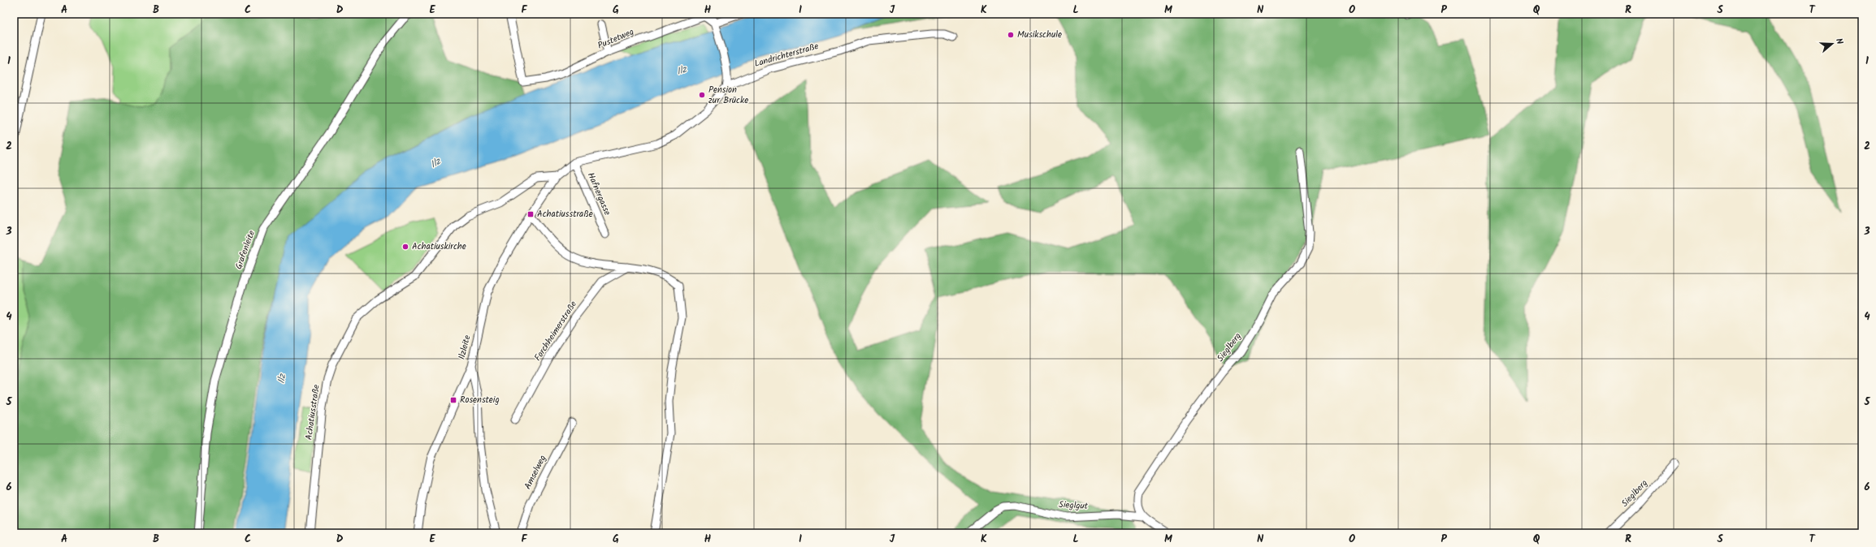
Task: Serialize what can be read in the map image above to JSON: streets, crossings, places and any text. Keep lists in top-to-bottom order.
{
  "streets": {
    "street": [
      "Pustetweg",
      "Landrichterstraße",
      "Hafnergasse",
      "Grafenleite",
      "Forchheimerstraße",
      "Ilzleite",
      "Sieglberg",
      "Achatiusstraße",
      "Amselweg",
      "Sieglgut"
    ]
  },
  "crossings": [
    ["Landrichterstraße", "Hafnergasse"],
    ["Landrichterstraße", "Ilzleite"],
    ["Landrichterstraße", "Achatiusstraße"],
    ["Ilzleite", "Achatiusstraße"],
    ["Sieglberg", "Sieglgut"]
  ],
  "water": ["Ilz"],
  "places": {
    "other": ["Musikschule", "Pension zur Brücke", "Achatiuskirche"],
    "transit": ["Achatiusstraße", "Rosensteig"]
  },
  "north": "right",
  "grid": {
    "columns": [
      "A",
      "B",
      "C",
      "D",
      "E",
      "F",
      "G",
      "H",
      "I",
      "J",
      "K",
      "L",
      "M",
      "N",
      "O",
      "P",
      "Q",
      "R",
      "S",
      "T"
    ],
    "rows": [
      "1",
      "2",
      "3",
      "4",
      "5",
      "6"
    ]
  }
}
